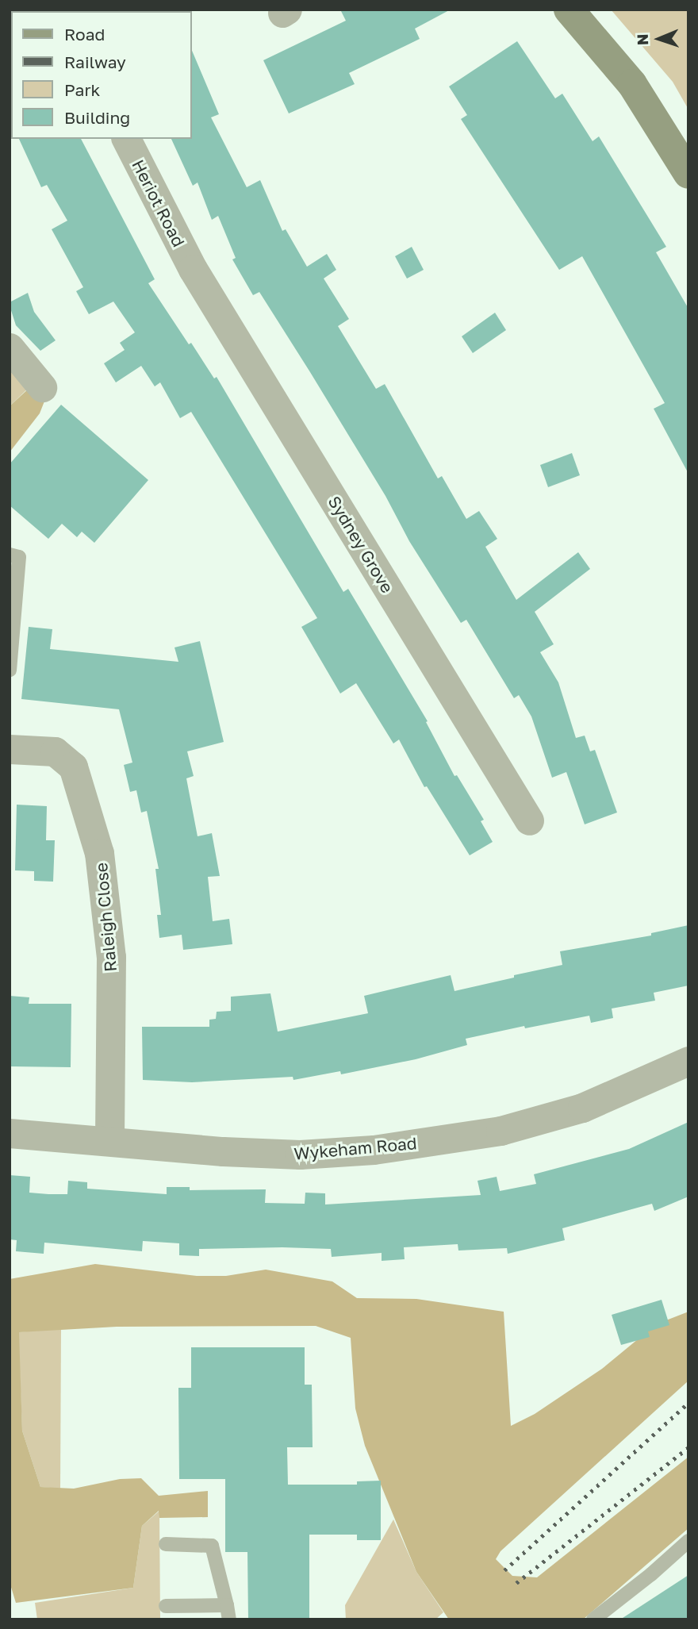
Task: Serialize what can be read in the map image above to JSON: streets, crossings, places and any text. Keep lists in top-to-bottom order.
{
  "streets": {
    "street": [
      "Heriot Road",
      "Sydney Grove",
      "Raleigh Close",
      "Wykeham Road"
    ]
  },
  "crossings": [
    ["Heriot Road", "Sydney Grove"],
    ["Raleigh Close", "Wykeham Road"]
  ],
  "legend": [
    "Road",
    "Railway",
    "Park",
    "Building"
  ],
  "north": "left"
}
